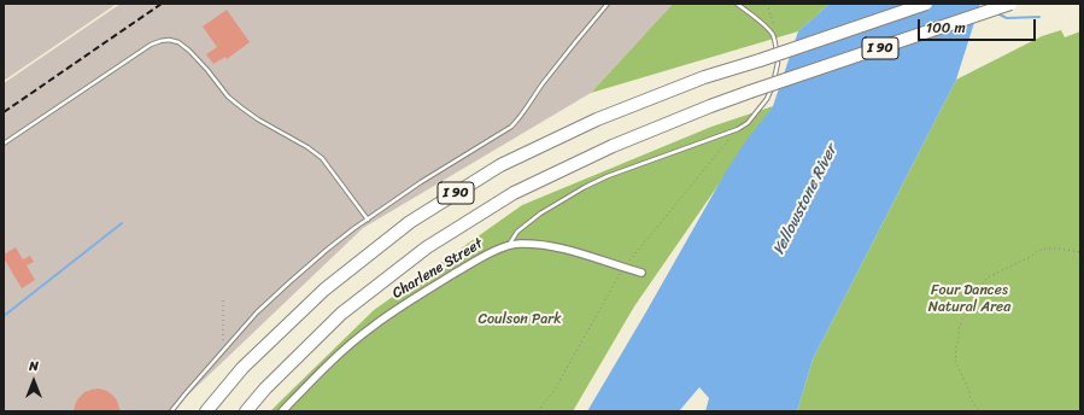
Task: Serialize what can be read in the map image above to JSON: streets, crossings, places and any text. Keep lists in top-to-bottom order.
{
  "streets": {
    "highway": ["I 90"],
    "street": ["Charlene Street"]
  },
  "water": ["Yellowstone River"],
  "parks": ["Four Dances Natural Area", "Coulson Park"],
  "scale_bar": "100 m",
  "north": "top"
}
